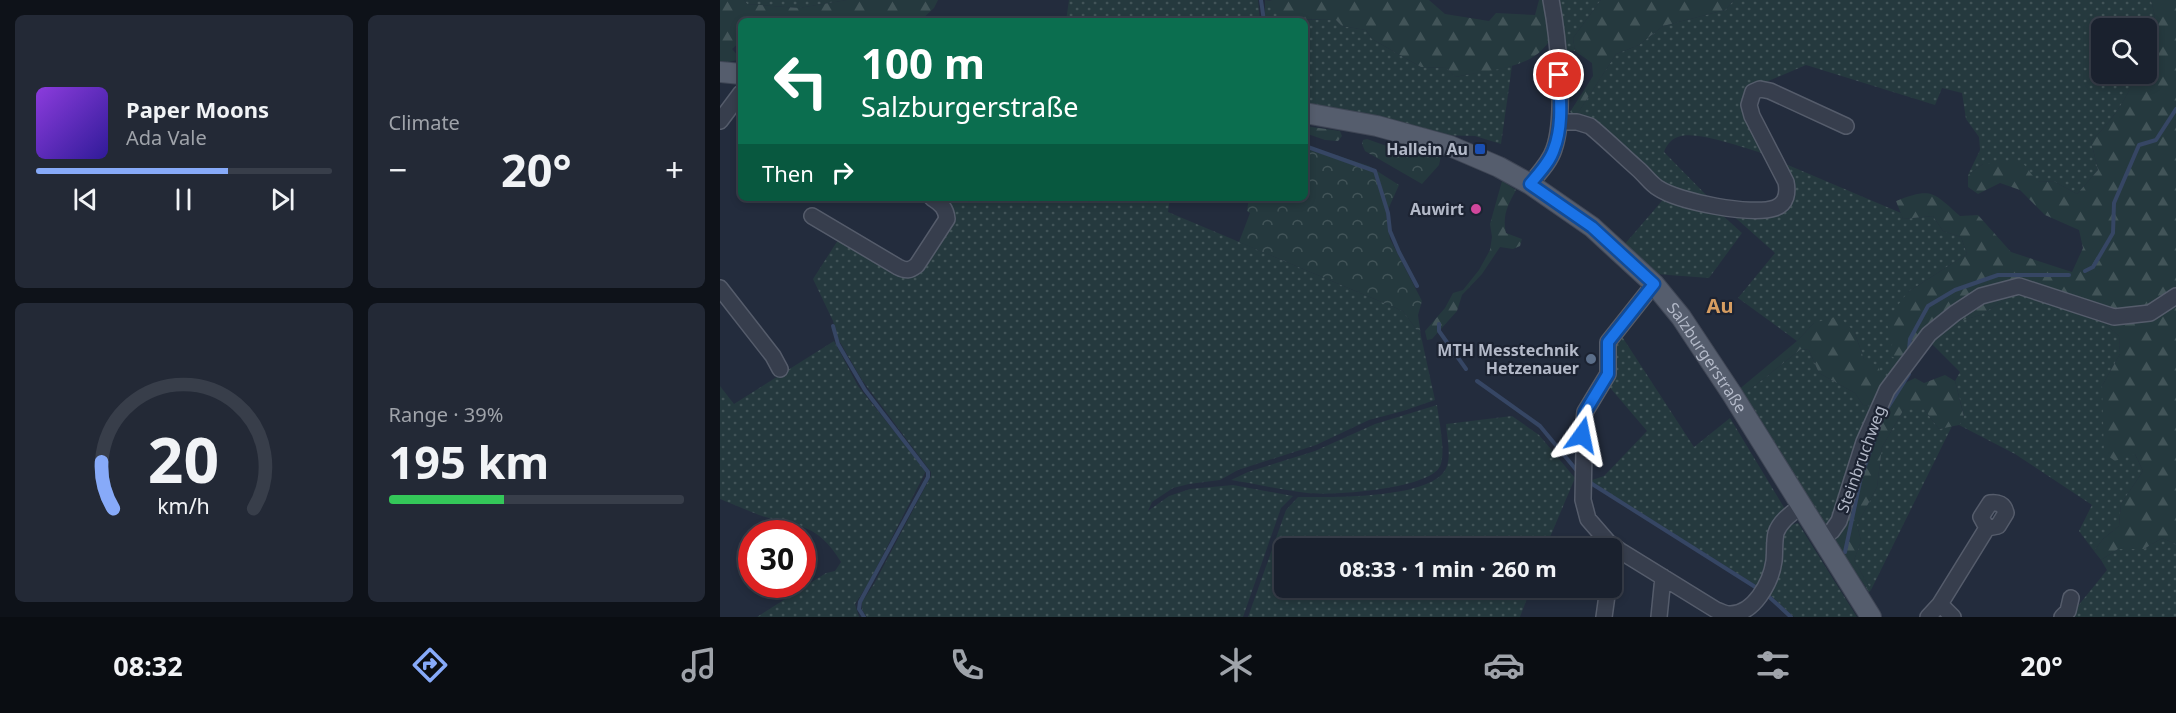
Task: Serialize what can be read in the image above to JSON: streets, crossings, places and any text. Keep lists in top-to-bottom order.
{
  "streets": {
    "main road": ["Salzburgerstraße"],
    "street": ["Steinbruchweg"]
  },
  "crossings": [
    ["Salzburgerstraße", "Steinbruchweg"]
  ],
  "districts": ["Au"],
  "places": {
    "transit": ["Hallein Au"],
    "other": ["Auwirt", "MTH Messtechnik Hetzenauer"]
  },
  "page": {
    "tile": [
      "Climate",
      ["Range · 39%", "195 km"]
    ],
    "turn": ["100 m", "Salzburgerstraße"],
    "song": ["Paper Moons", "Ada Vale"],
    "then": "Then",
    "heat": ["−", "20°", "+"],
    "limit": "30",
    "trip": "08:33 · 1 min · 260 m",
    "tabs": ["08:32", "20°"],
    "gauge": ["20", "km/h"]
  }
}
